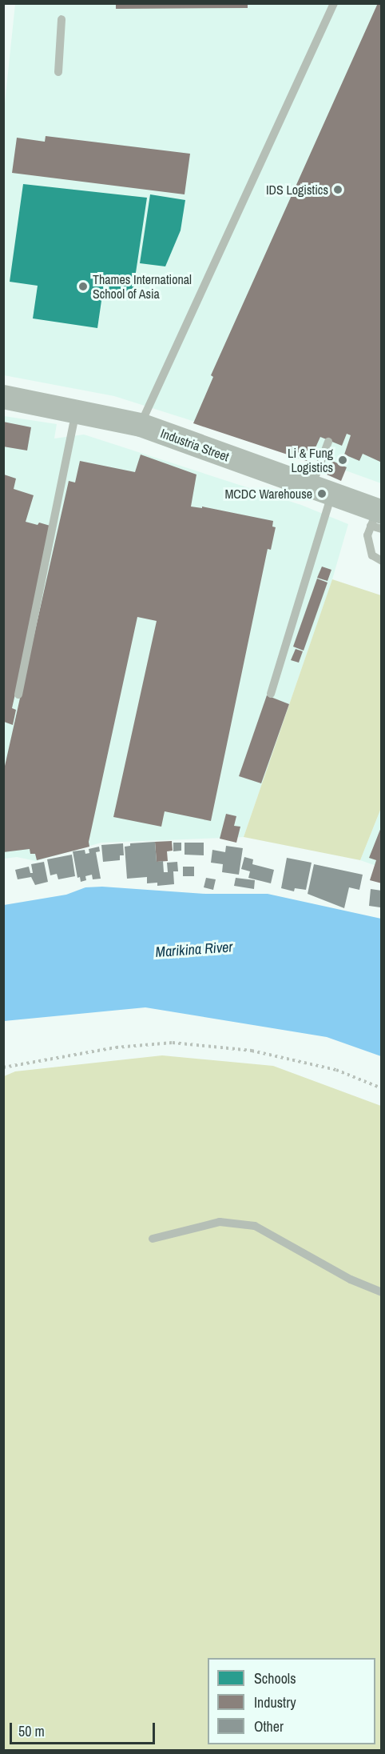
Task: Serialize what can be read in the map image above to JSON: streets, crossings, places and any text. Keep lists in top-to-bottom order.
{
  "streets": {
    "street": ["Industria Street"]
  },
  "water": ["Marikina River"],
  "places": [
    "IDS Logistics",
    "Thames International School of Asia",
    "Li & Fung Logistics",
    "MCDC Warehouse"
  ],
  "legend": ["Schools", "Industry", "Other"],
  "scale_bar": "50 m"
}
